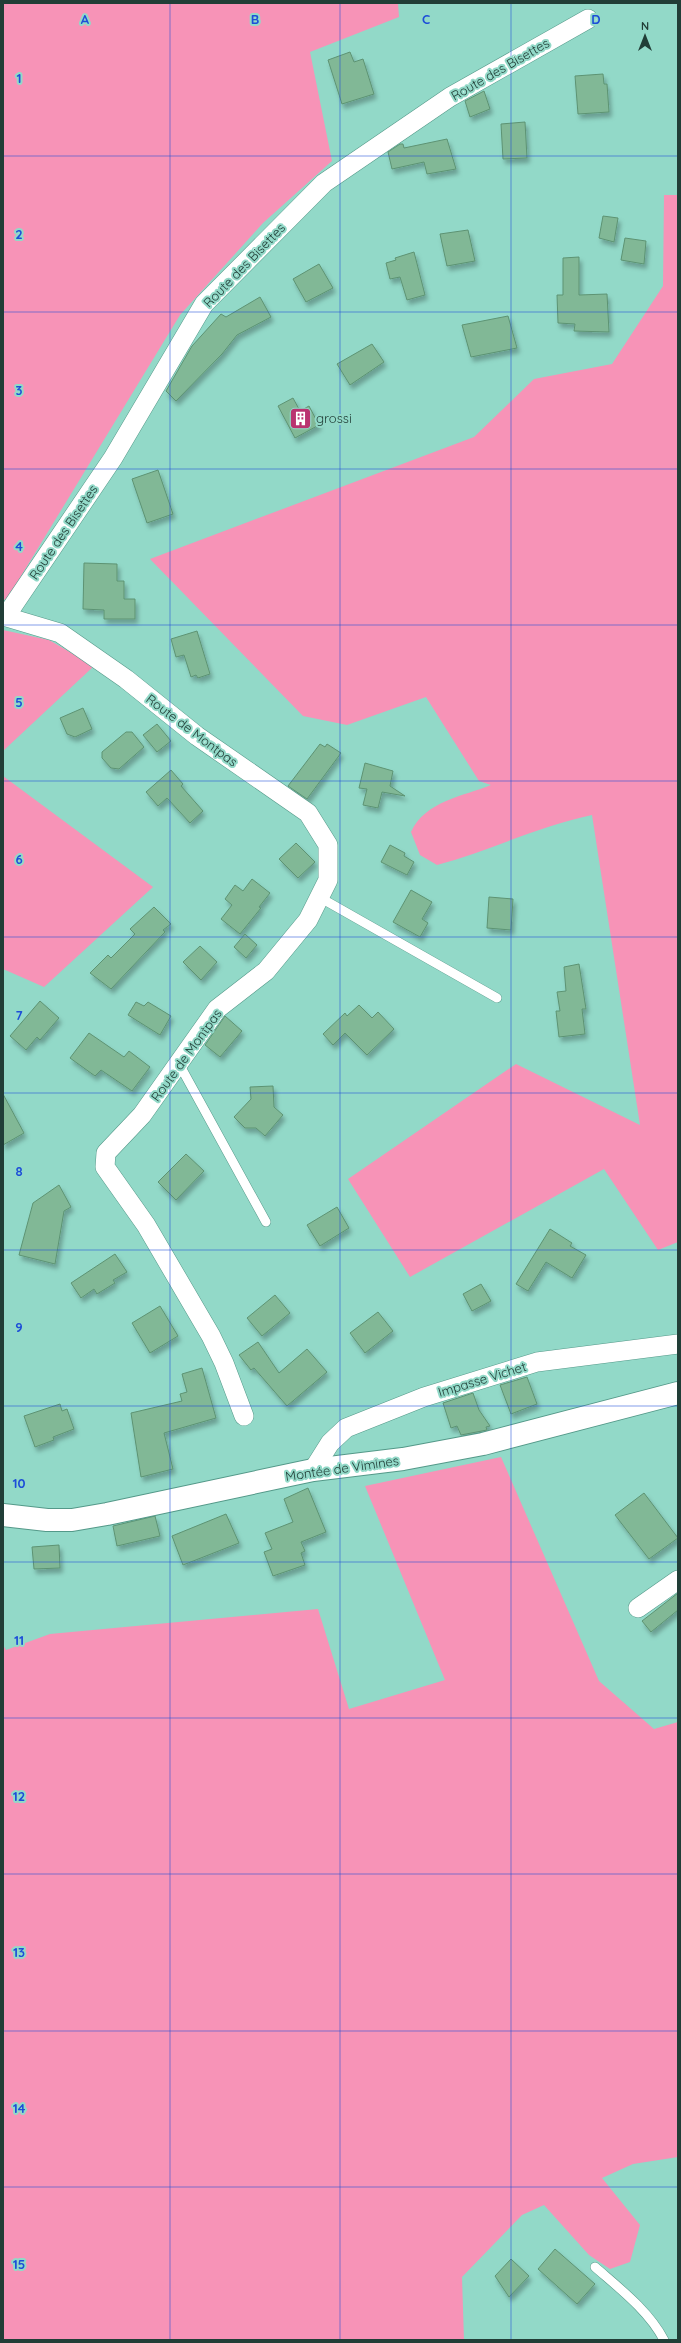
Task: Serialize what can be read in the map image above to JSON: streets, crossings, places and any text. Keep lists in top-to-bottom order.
{
  "streets": {
    "street": [
      "Route des Bisettes",
      "Route de Montpas",
      "Impasse Vichet",
      "Montée de Vimines"
    ]
  },
  "crossings": [
    ["Route des Bisettes", "Route de Montpas"],
    ["Impasse Vichet", "Montée de Vimines"]
  ],
  "places": {
    "building": ["grossi"]
  },
  "north": "top",
  "grid": {
    "columns": [
      "A",
      "B",
      "C",
      "D"
    ],
    "rows": [
      "1",
      "2",
      "3",
      "4",
      "5",
      "6",
      "7",
      "8",
      "9",
      "10",
      "11",
      "12",
      "13",
      "14",
      "15"
    ]
  }
}
